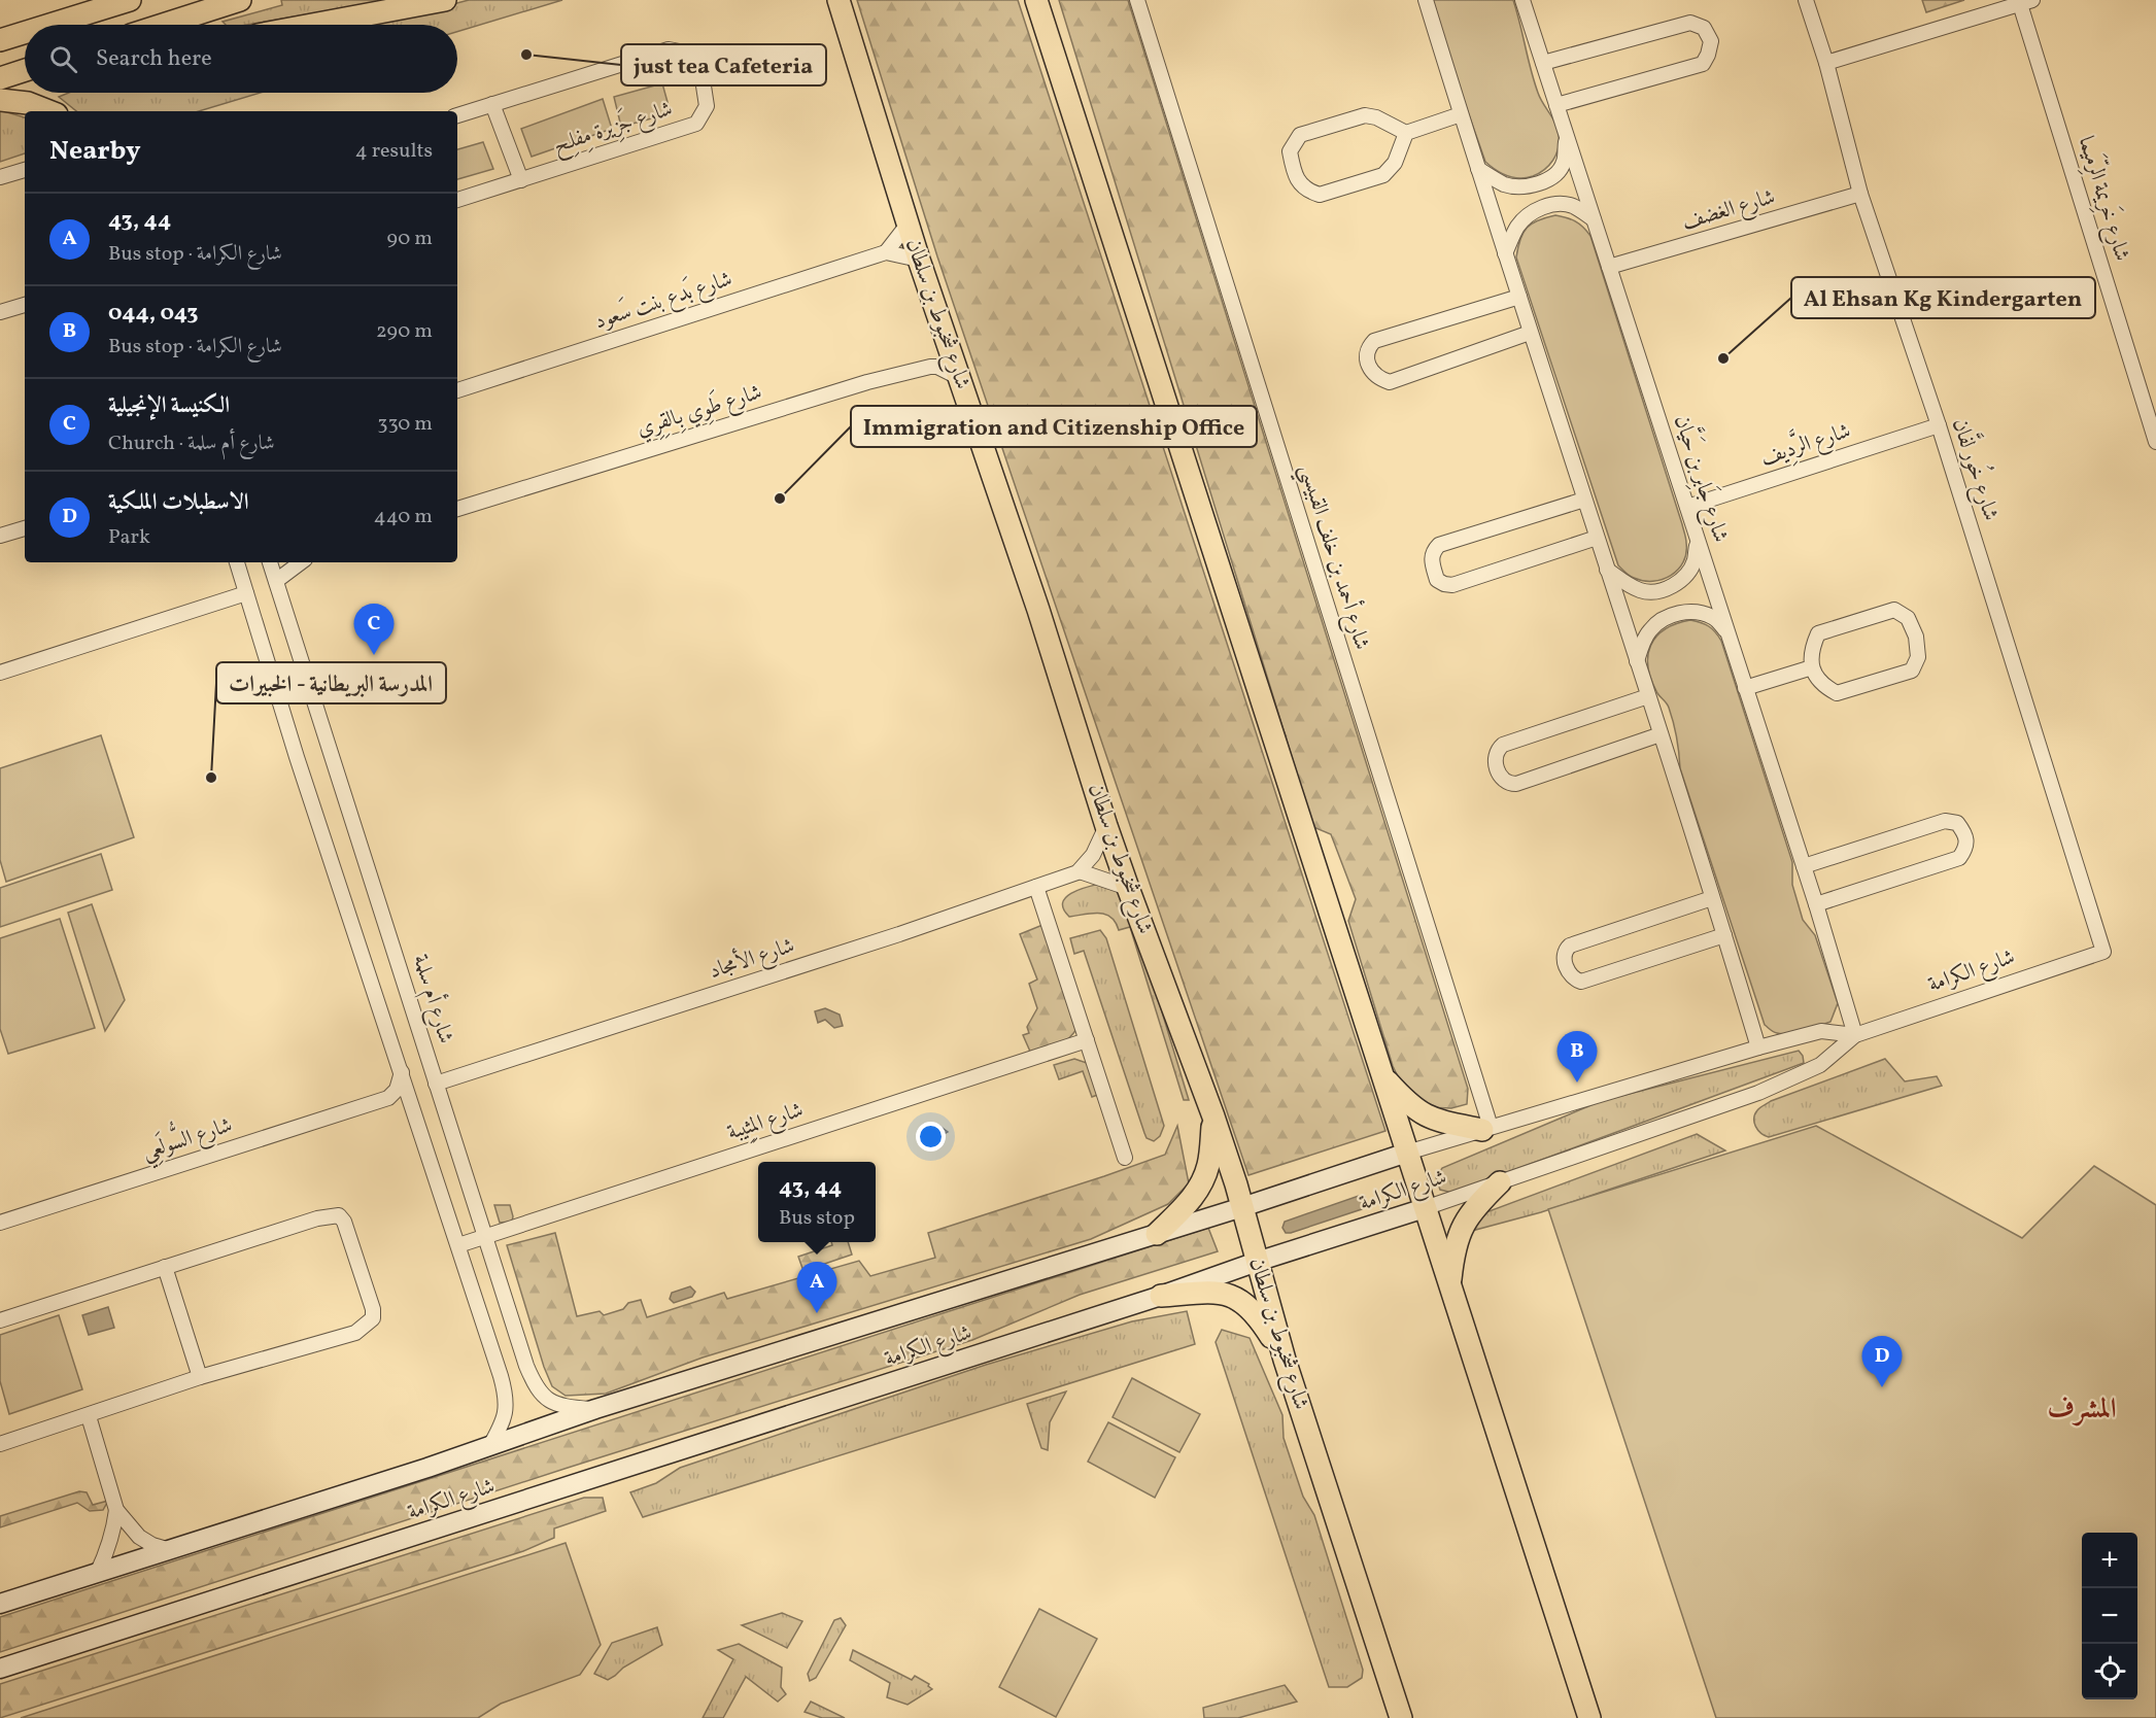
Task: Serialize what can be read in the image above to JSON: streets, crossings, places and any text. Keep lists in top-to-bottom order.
{
  "streets": {
    "main road": ["شارع شخبوط بن سلطان", "شارع الكرامة"],
    "street": [
      "شارع جَزِيرة مِفلِح",
      "شارع خَرِيمة الرِّمَيما",
      "شارع الغضف",
      "شارع بَدع بنت سَعود",
      "شارع طَوِي بِالقِرِي",
      "شارع الرَّدِيف",
      "شارع خُور لفَّان",
      "شارع جَابِر بن حَيَّان",
      "شارع أحمد بن خلف القبيسي",
      "شارع الأمجاد",
      "شارع أم سلمة",
      "شارع المِثِيبة",
      "شارع السُّولَعِي"
    ]
  },
  "crossings": [
    ["شارع الغضف", "شارع خُور لفَّان"],
    ["شارع الغضف", "شارع جَابِر بن حَيَّان"],
    ["شارع شخبوط بن سلطان", "شارع طَوِي بِالقِرِي"],
    ["شارع شخبوط بن سلطان", "شارع الكرامة"],
    ["شارع الرَّدِيف", "شارع خُور لفَّان"],
    ["شارع الرَّدِيف", "شارع جَابِر بن حَيَّان"],
    ["شارع خُور لفَّان", "شارع الكرامة"],
    ["شارع جَابِر بن حَيَّان", "شارع الكرامة"],
    ["شارع أحمد بن خلف القبيسي", "شارع الكرامة"],
    ["شارع الأمجاد", "شارع أم سلمة"],
    ["شارع الكرامة", "شارع أم سلمة"],
    ["شارع أم سلمة", "شارع المِثِيبة"]
  ],
  "districts": ["المشرف"],
  "places": [
    "just tea Cafeteria",
    "Al Ehsan Kg Kindergarten",
    "Immigration and Citizenship Office",
    "المدرسة البريطانية - الخبيرات"
  ],
  "page": {
    "search": "Search here",
    "heading": ["Nearby", "4 results"],
    "list": [
      {
        "mark": "A",
        "name": "43, 44",
        "note": "Bus stop · شارع الكرامة",
        "value": "90 m"
      },
      {
        "mark": "B",
        "name": "044, 043",
        "note": "Bus stop · شارع الكرامة",
        "value": "290 m"
      },
      {
        "mark": "C",
        "name": "الكنيسة الإنجيلية",
        "note": "Church · شارع أم سلمة",
        "value": "330 m"
      },
      {
        "mark": "D",
        "name": "الاسطبلات الملكية",
        "note": "Park",
        "value": "440 m"
      }
    ],
    "pins": [
      "C",
      "B",
      "A",
      "D"
    ],
    "popup": ["43, 44", "Bus stop"],
    "map_buttons": ["+", "−"]
  }
}
